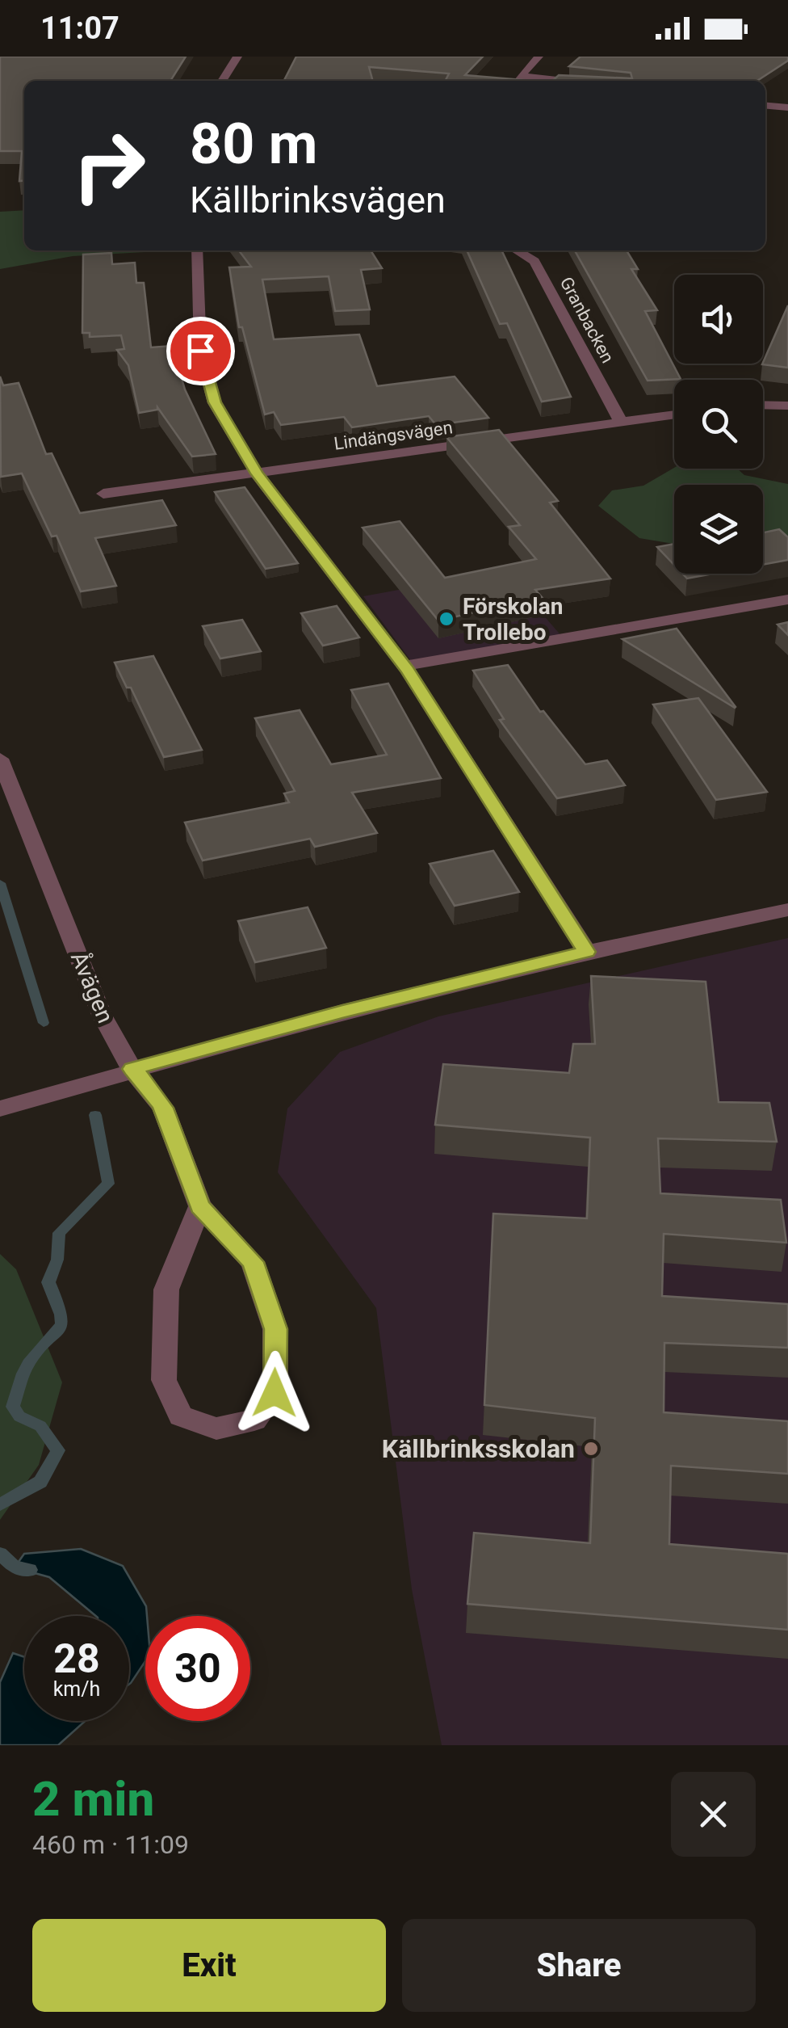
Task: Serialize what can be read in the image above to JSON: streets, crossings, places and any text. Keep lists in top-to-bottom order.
{
  "streets": {
    "street": ["Granbacken", "Lindängsvägen", "Åvägen"]
  },
  "crossings": [
    ["Granbacken", "Lindängsvägen"]
  ],
  "places": ["Förskolan Trollebo", "Källbrinksskolan"],
  "page": {
    "status": "11:07",
    "turn": ["80 m", "Källbrinksvägen"],
    "speed": "28 km/h",
    "limit": "30",
    "heading": ["2 min", "460 m · 11:09"],
    "buttons": ["Exit", "Share"]
  }
}
